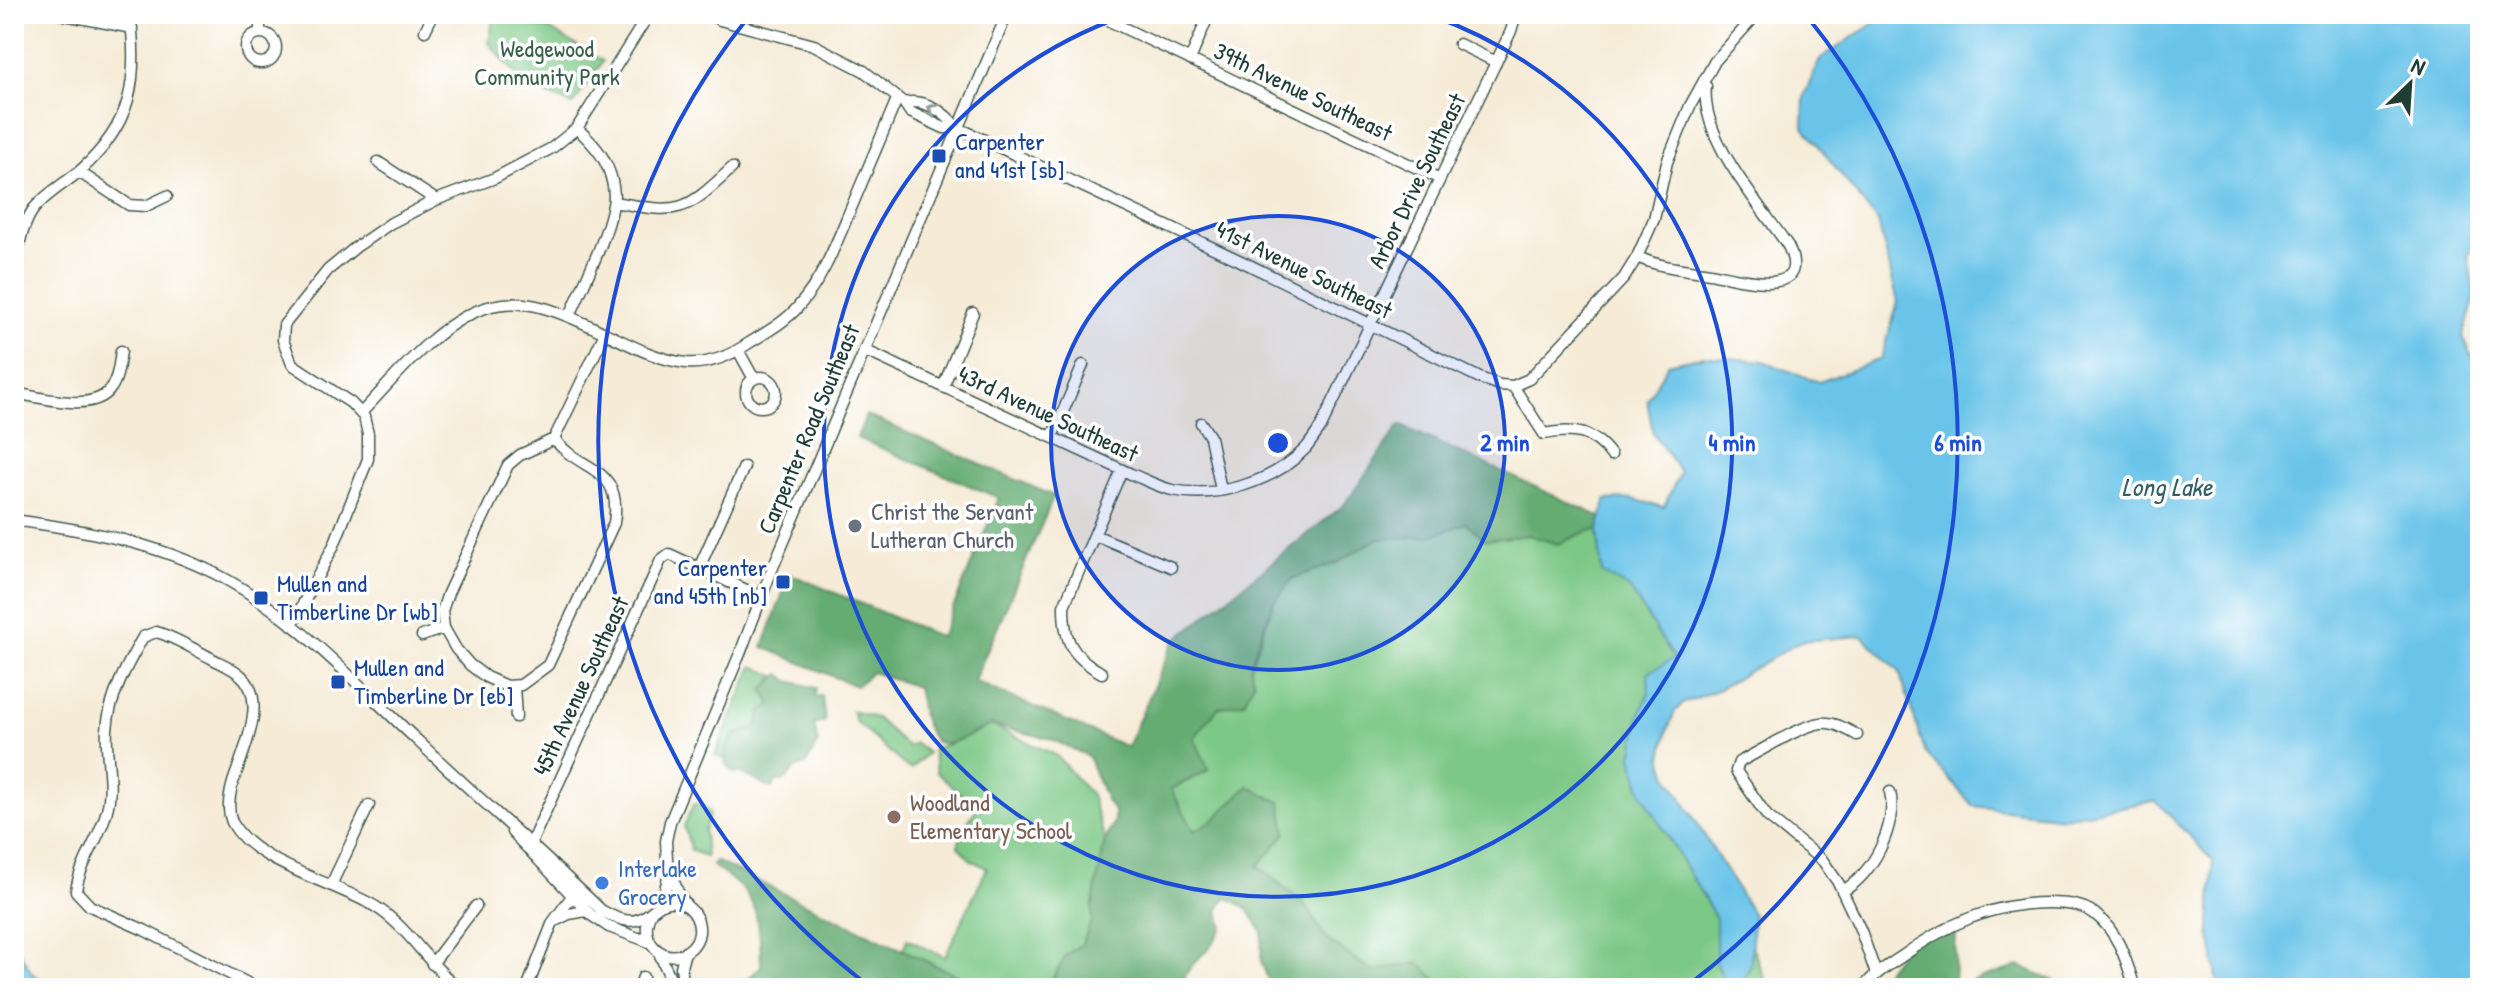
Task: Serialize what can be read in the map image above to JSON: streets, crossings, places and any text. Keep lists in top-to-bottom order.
{
  "streets": {
    "street": [
      "39th Avenue Southeast",
      "Arbor Drive Southeast",
      "41st Avenue Southeast",
      "43rd Avenue Southeast",
      "Carpenter Road Southeast",
      "45th Avenue Southeast"
    ]
  },
  "crossings": [
    ["39th Avenue Southeast", "Arbor Drive Southeast"],
    ["Arbor Drive Southeast", "41st Avenue Southeast"],
    ["Arbor Drive Southeast", "43rd Avenue Southeast"],
    ["41st Avenue Southeast", "Carpenter Road Southeast"],
    ["43rd Avenue Southeast", "Carpenter Road Southeast"],
    ["Carpenter Road Southeast", "45th Avenue Southeast"]
  ],
  "water": ["Long Lake"],
  "parks": ["Wedgewood Community Park"],
  "places": {
    "transit": [
      "Carpenter and 41st [sb]",
      "Carpenter and 45th [nb]",
      "Mullen and Timberline Dr [wb]",
      "Mullen and Timberline Dr [eb]"
    ],
    "other": ["Christ the Servant Lutheran Church", "Woodland Elementary School", "Interlake Grocery"]
  },
  "north": "top right",
  "rings": ["2 min", "4 min", "6 min"]
}
